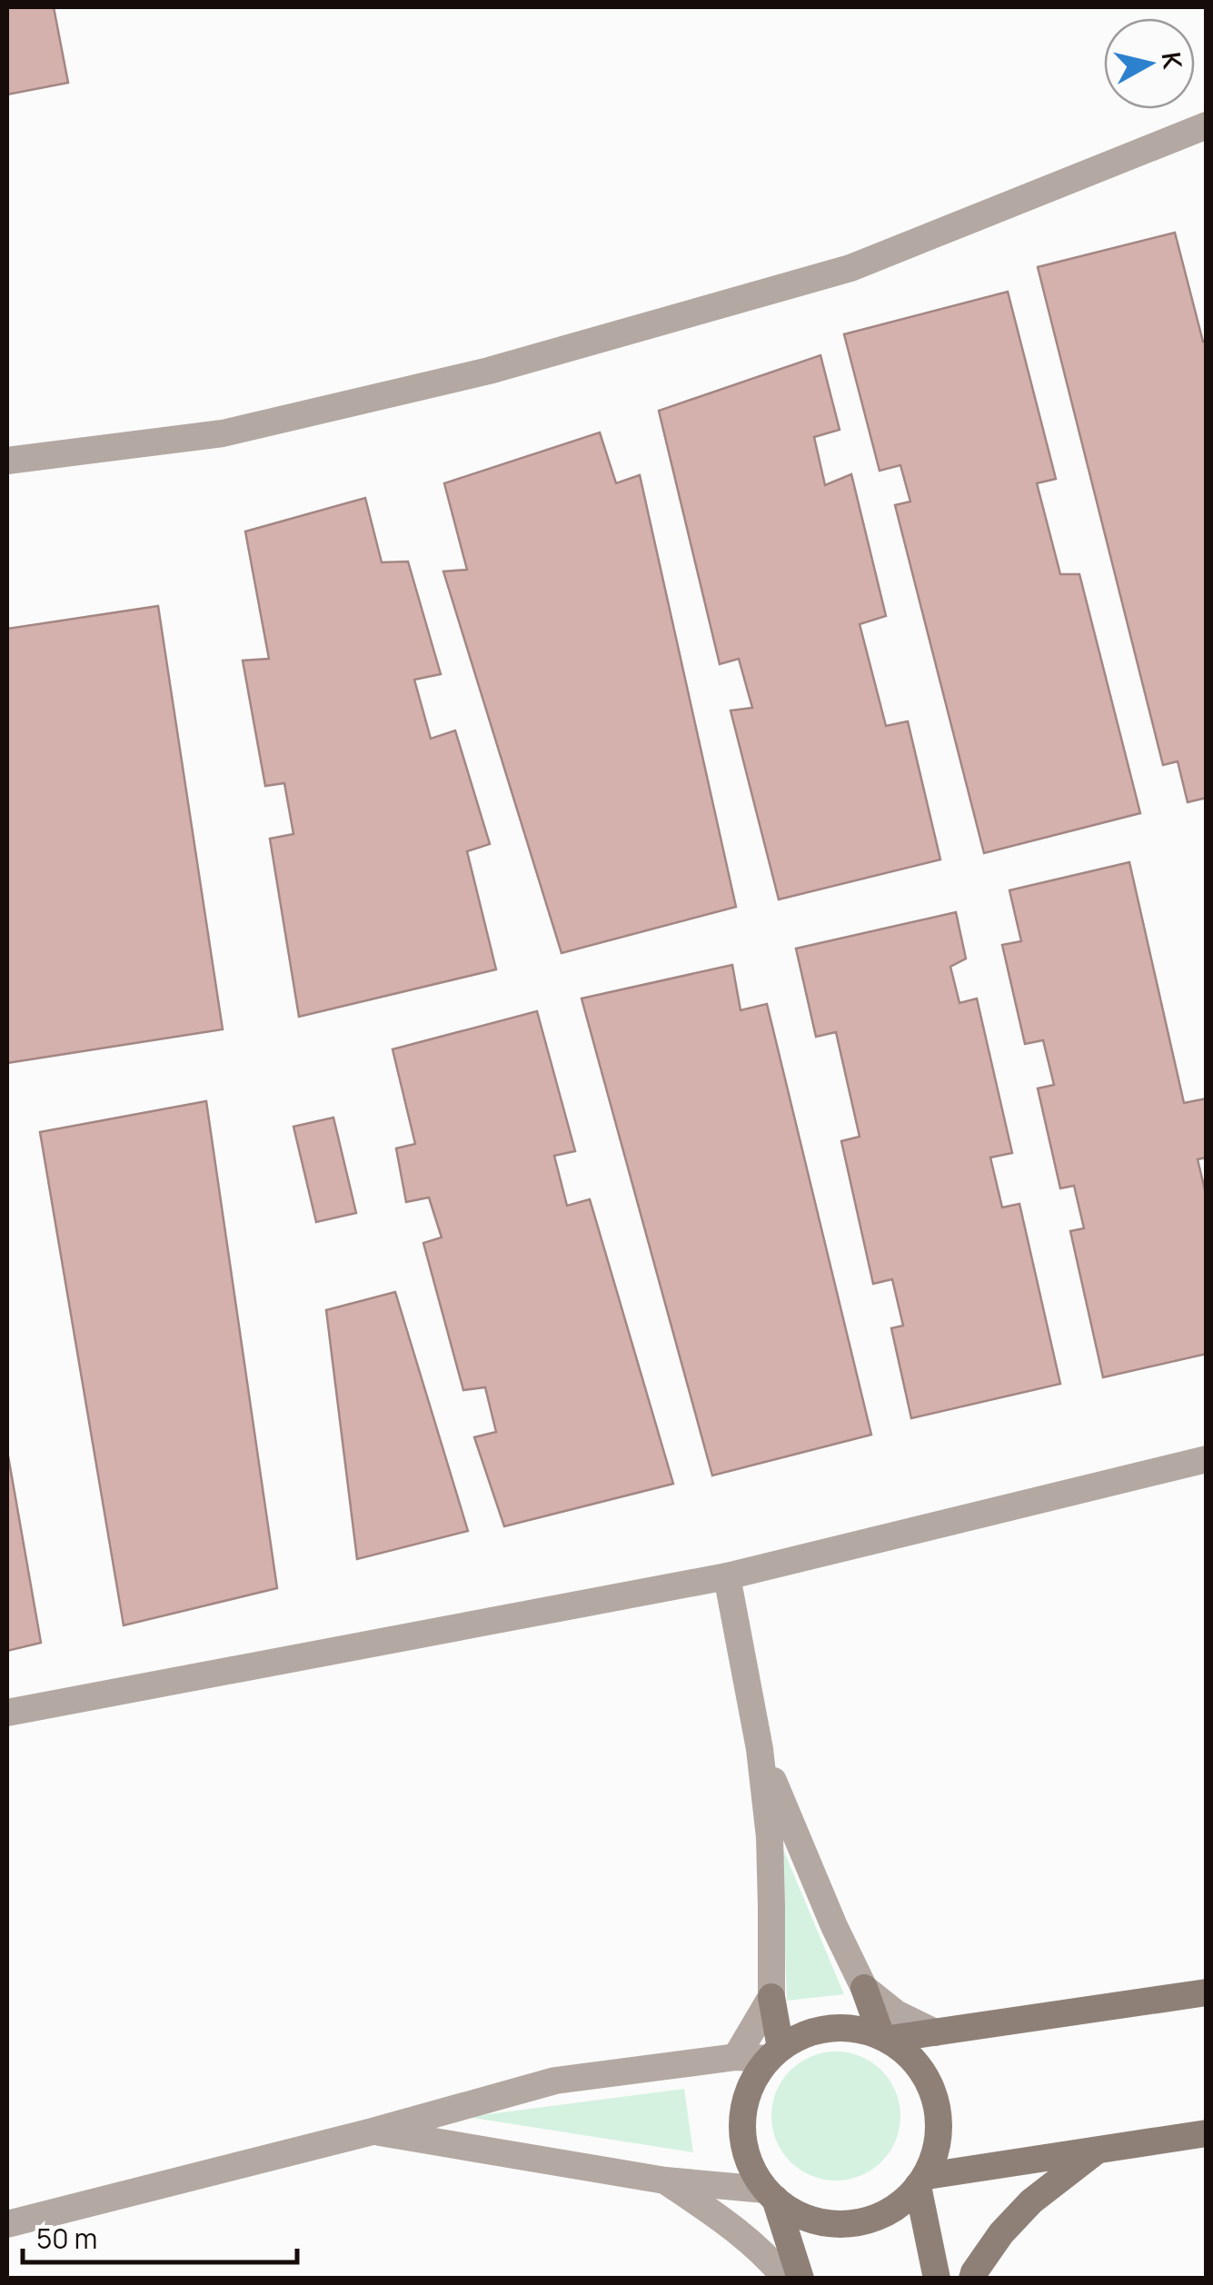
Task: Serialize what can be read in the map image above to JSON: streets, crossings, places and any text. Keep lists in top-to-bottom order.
{
  "scale_bar": "50 m",
  "north": "right"
}
